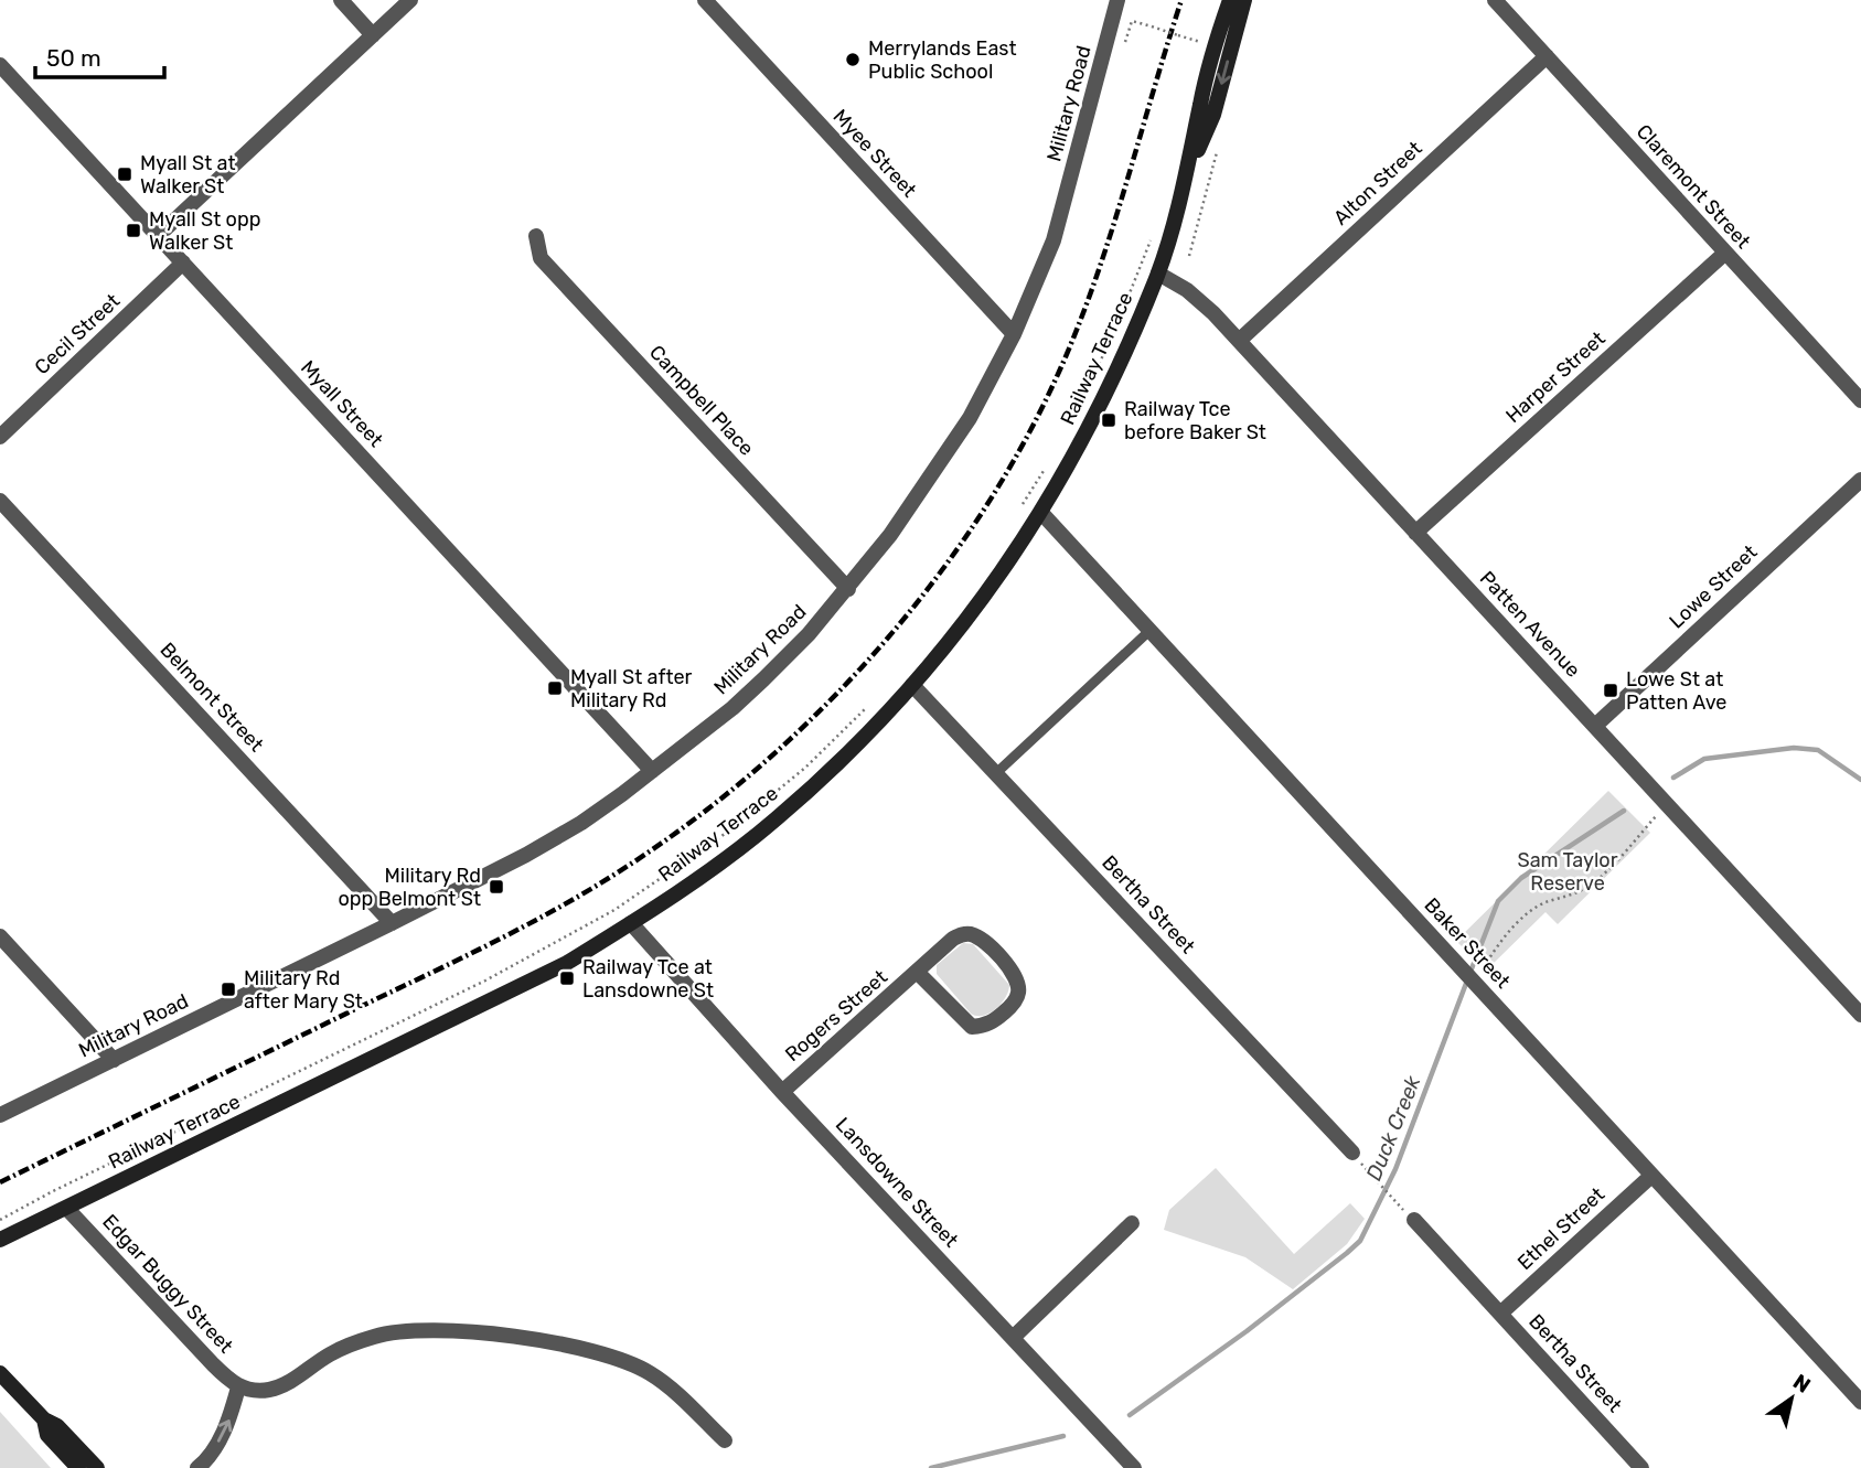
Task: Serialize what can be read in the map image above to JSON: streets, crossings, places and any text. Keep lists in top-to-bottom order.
{
  "streets": {
    "main road": ["Railway Terrace"],
    "street": [
      "Military Road",
      "Myee Street",
      "Alton Street",
      "Claremont Street",
      "Cecil Street",
      "Harper Street",
      "Campbell Place",
      "Myall Street",
      "Lowe Street",
      "Patten Avenue",
      "Belmont Street",
      "Bertha Street",
      "Baker Street",
      "Rogers Street",
      "Lansdowne Street",
      "Ethel Street",
      "Edgar Buggy Street"
    ]
  },
  "crossings": [
    ["Military Road", "Myee Street"],
    ["Military Road", "Campbell Place"],
    ["Military Road", "Myall Street"],
    ["Military Road", "Belmont Street"],
    ["Alton Street", "Claremont Street"],
    ["Alton Street", "Patten Avenue"],
    ["Claremont Street", "Harper Street"],
    ["Cecil Street", "Myall Street"],
    ["Railway Terrace", "Patten Avenue"],
    ["Railway Terrace", "Bertha Street"],
    ["Railway Terrace", "Baker Street"],
    ["Railway Terrace", "Lansdowne Street"],
    ["Railway Terrace", "Edgar Buggy Street"],
    ["Harper Street", "Patten Avenue"],
    ["Lowe Street", "Patten Avenue"],
    ["Bertha Street", "Ethel Street"],
    ["Baker Street", "Ethel Street"],
    ["Rogers Street", "Lansdowne Street"]
  ],
  "water": ["Duck Creek"],
  "parks": ["Sam Taylor Reserve"],
  "places": {
    "other": ["Merrylands East Public School"],
    "transit": [
      "Myall St at Walker St",
      "Myall St opp Walker St",
      "Railway Tce before Baker St",
      "Myall St after Military Rd",
      "Lowe St at Patten Ave",
      "Military Rd opp Belmont St",
      "Railway Tce at Lansdowne St",
      "Military Rd after Mary St"
    ]
  },
  "scale_bar": "50 m",
  "north": "top right"
}
